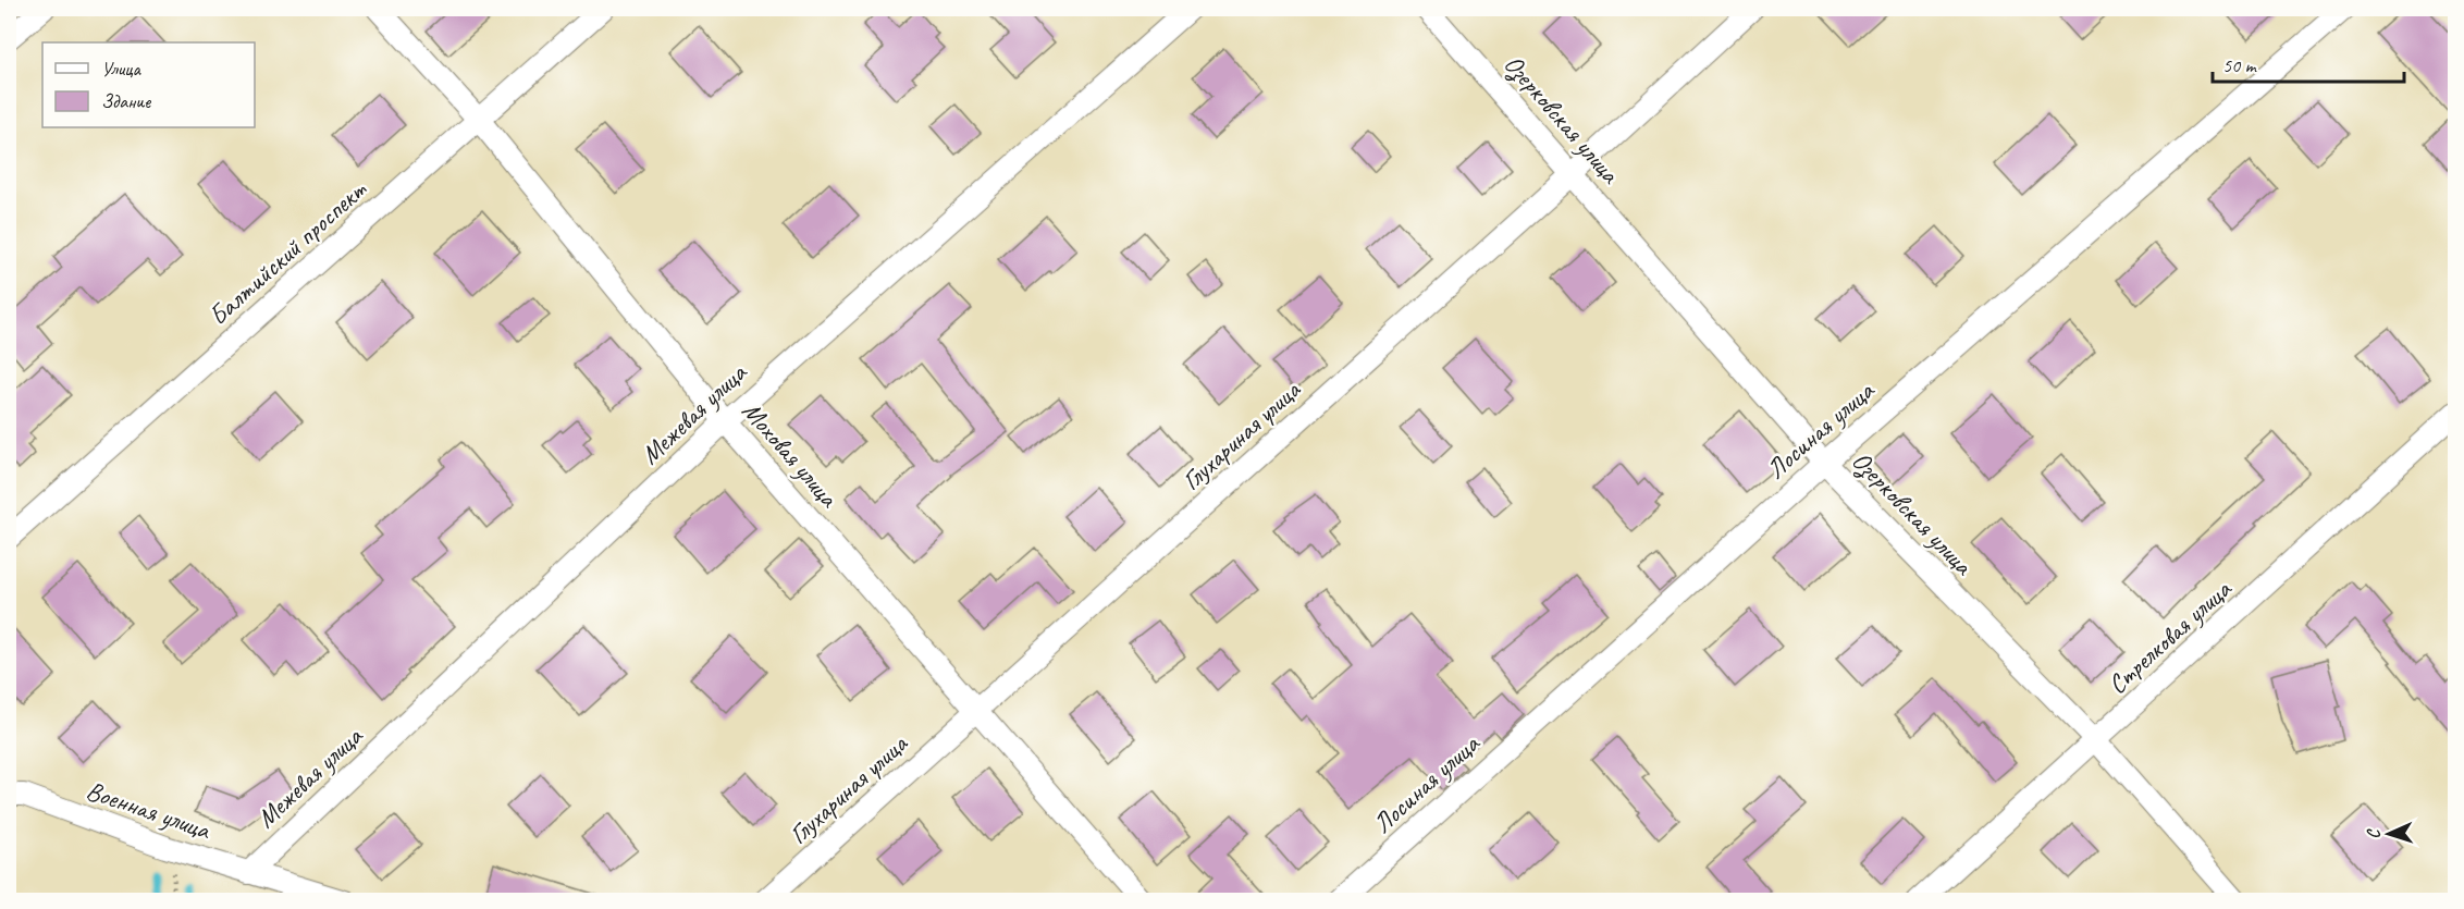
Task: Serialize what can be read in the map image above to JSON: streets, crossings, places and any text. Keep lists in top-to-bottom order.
{
  "streets": {
    "street": [
      "Озерковская улица",
      "Балтийский проспект",
      "Межевая улица",
      "Лосиная улица",
      "Глухариная улица",
      "Моховая улица",
      "Стрелковая улица",
      "Военная улица"
    ]
  },
  "crossings": [
    ["Озерковская улица", "Лосиная улица"],
    ["Озерковская улица", "Глухариная улица"],
    ["Озерковская улица", "Стрелковая улица"],
    ["Балтийский проспект", "Моховая улица"],
    ["Межевая улица", "Моховая улица"],
    ["Межевая улица", "Военная улица"],
    ["Глухариная улица", "Моховая улица"]
  ],
  "legend": ["Улица", "Здание"],
  "scale_bar": "50 m",
  "north": "left"
}
